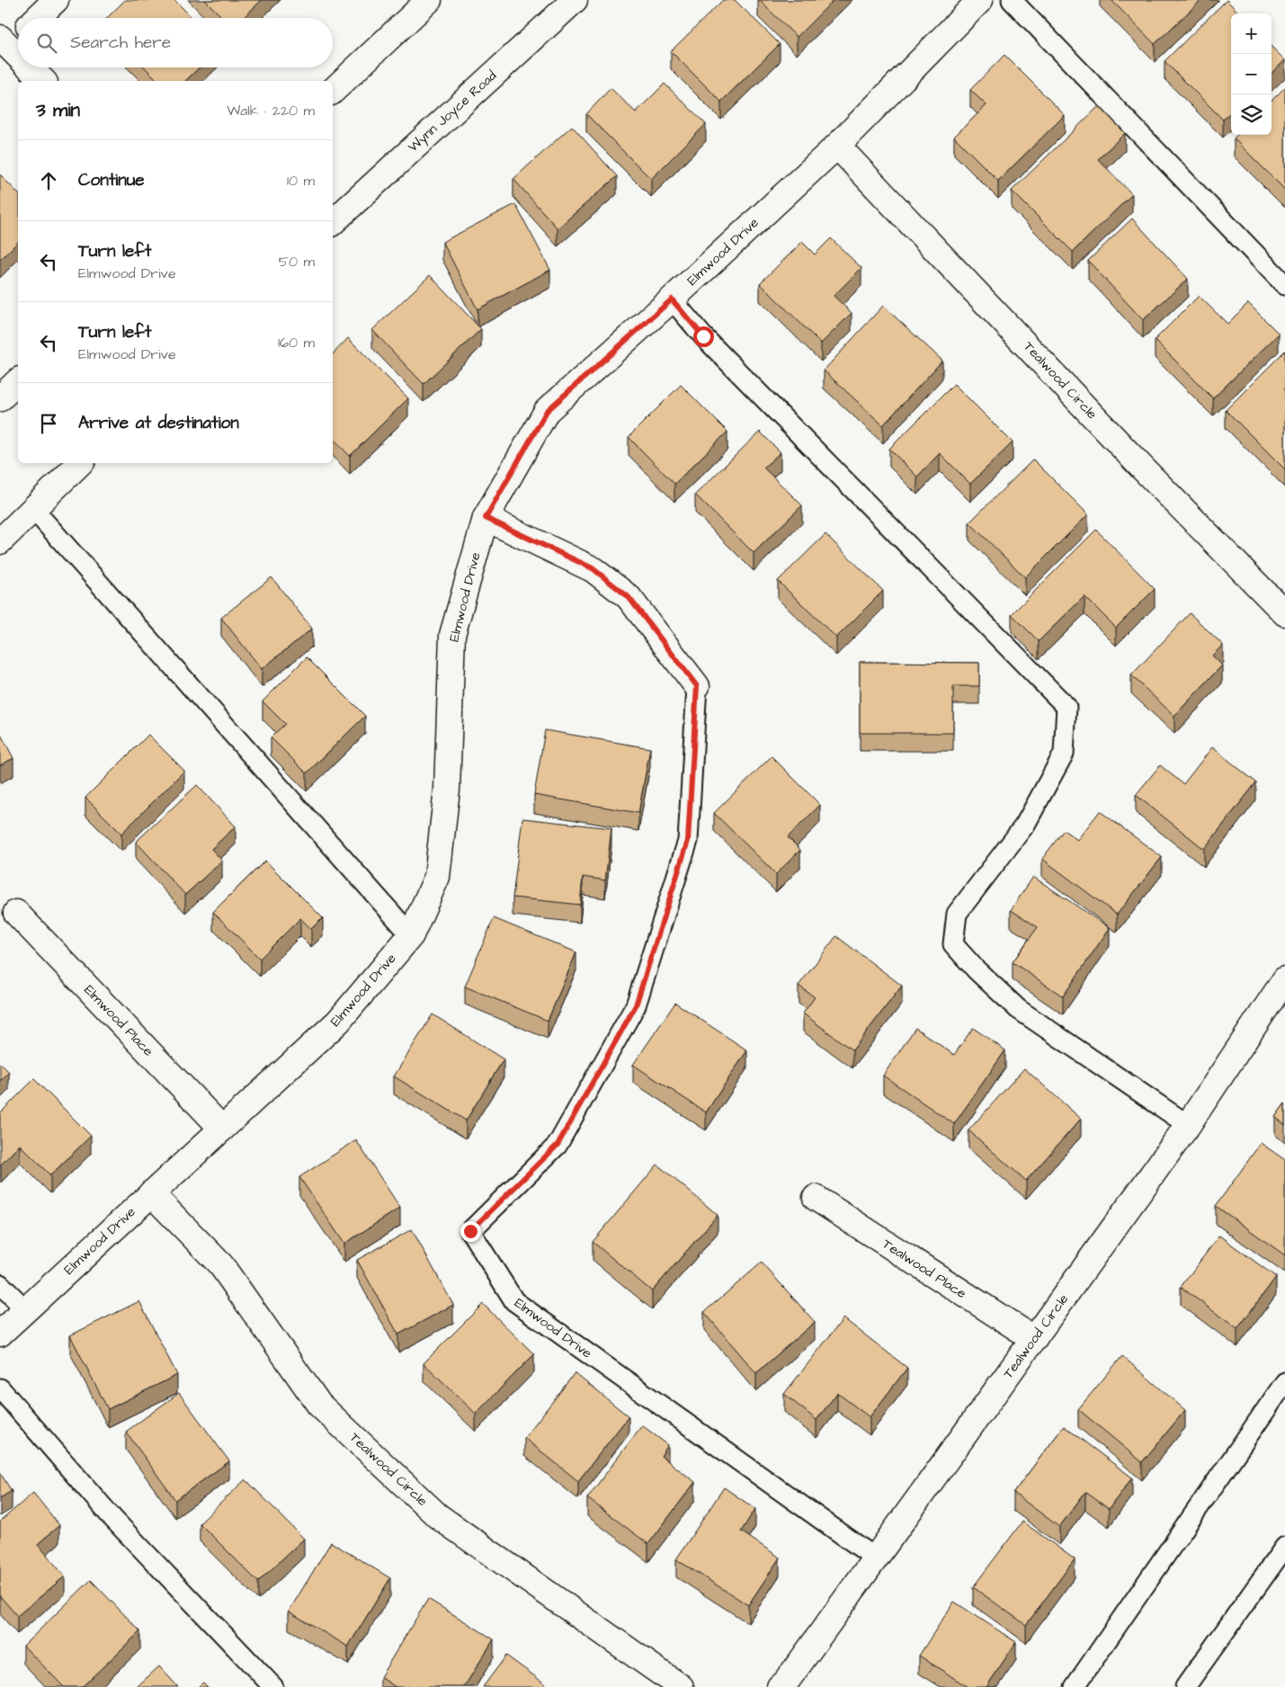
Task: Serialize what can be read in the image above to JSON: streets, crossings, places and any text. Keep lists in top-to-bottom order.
{
  "streets": {
    "street": [
      "Wynn Joyce Road",
      "Elmwood Drive",
      "Tealwood Circle",
      "Elmwood Place",
      "Tealwood Place"
    ]
  },
  "crossings": [
    ["Elmwood Drive", "Tealwood Circle"],
    ["Elmwood Drive", "Elmwood Place"],
    ["Tealwood Circle", "Tealwood Place"]
  ],
  "page": {
    "map_buttons": ["+", "−"],
    "search": "Search here",
    "heading": ["3 min", "Walk · 220 m"],
    "list": [
      ["Continue", "10 m"],
      ["Turn left", "Elmwood Drive", "50 m"],
      ["Turn left", "Elmwood Drive", "160 m"],
      "Arrive at destination"
    ]
  }
}
